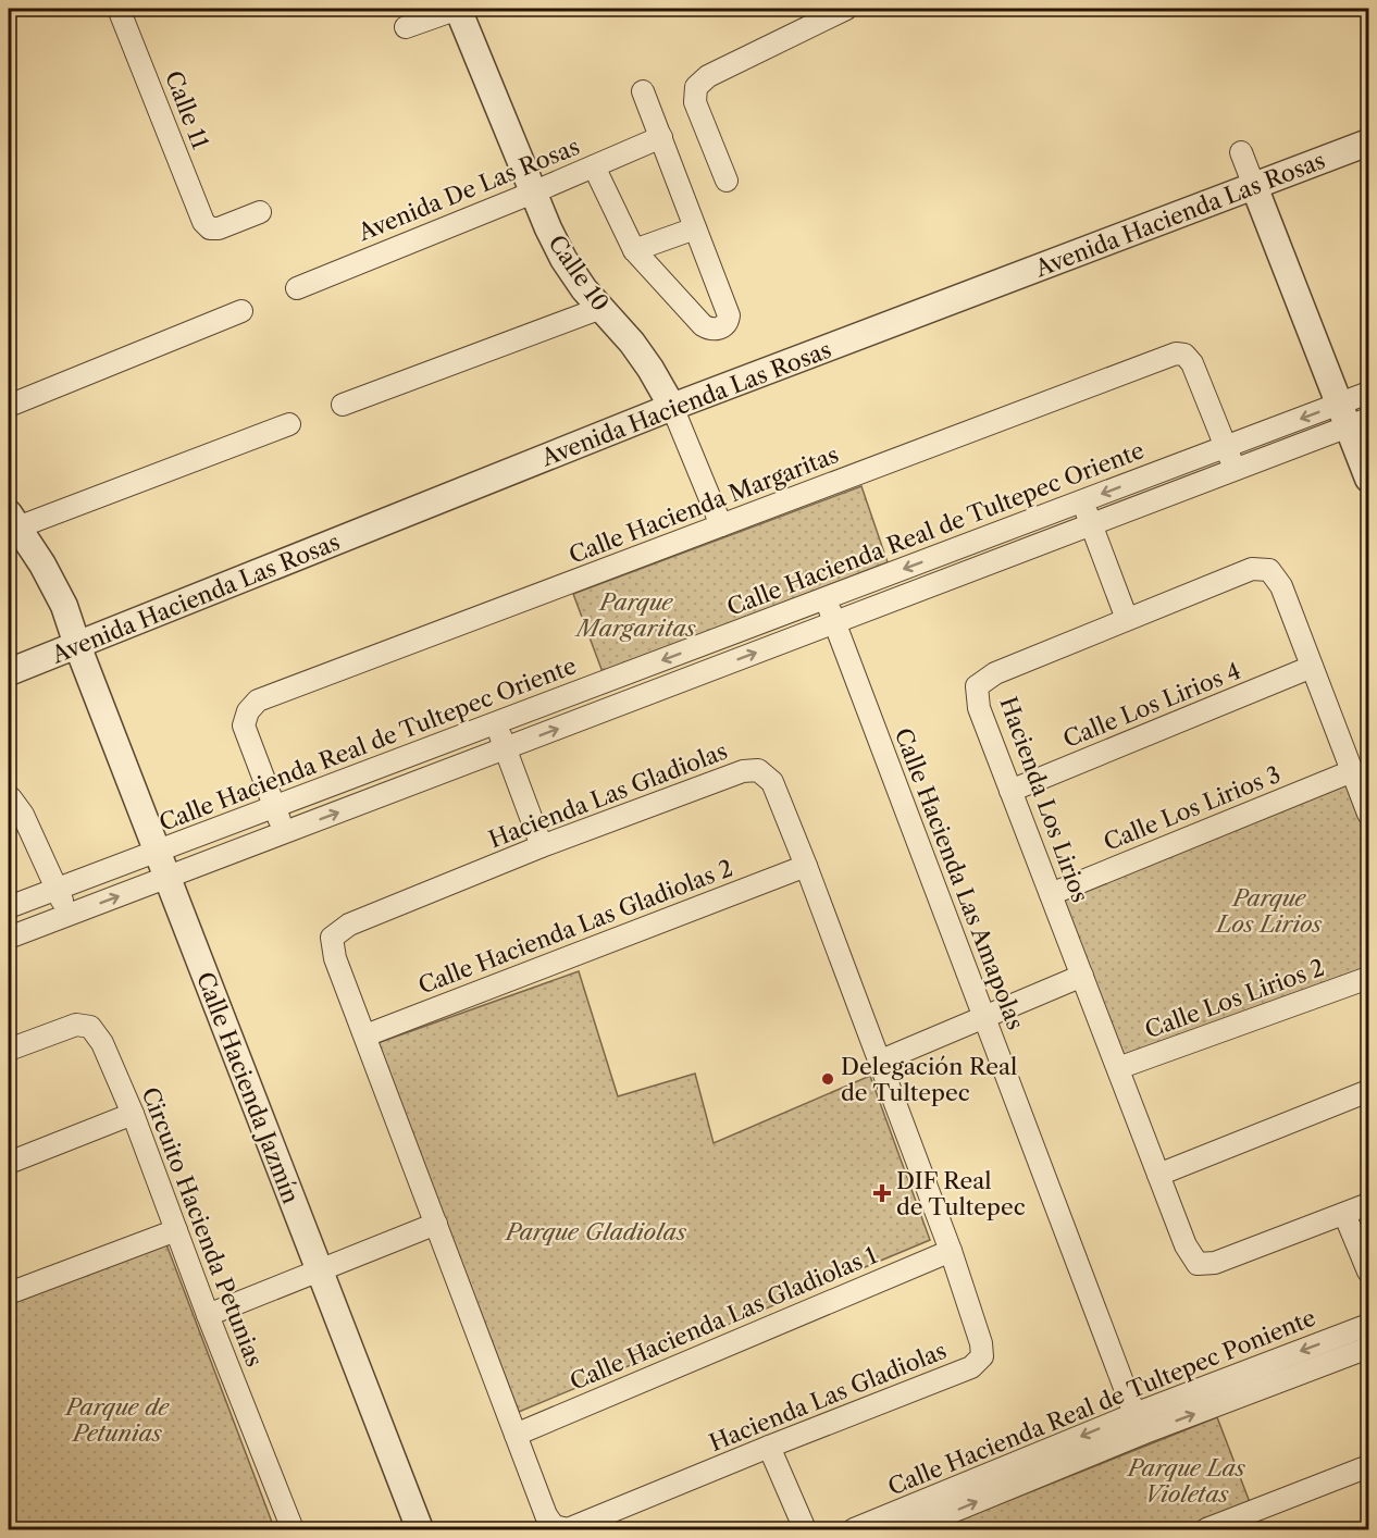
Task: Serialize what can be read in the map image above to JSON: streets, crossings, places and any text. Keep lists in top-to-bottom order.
{
  "streets": {
    "street": [
      "Calle 11",
      "Avenida De Las Rosas",
      "Avenida Hacienda Las Rosas",
      "Calle 10",
      "Calle Hacienda Margaritas",
      "Calle Hacienda Real de Tultepec Oriente",
      "Calle Los Lirios 4",
      "Hacienda Las Gladiolas",
      "Hacienda Los Lirios",
      "Calle Los Lirios 3",
      "Calle Hacienda Las Amapolas",
      "Calle Hacienda Las Gladiolas 2",
      "Calle Los Lirios 2",
      "Calle Hacienda Jazmín",
      "Circuito Hacienda Petunias",
      "Calle Hacienda Las Gladiolas 1",
      "Calle Hacienda Real de Tultepec Poniente"
    ]
  },
  "crossings": [
    ["Avenida De Las Rosas", "Calle 10"],
    ["Avenida Hacienda Las Rosas", "Calle 10"],
    ["Avenida Hacienda Las Rosas", "Calle Hacienda Jazmín"],
    ["Calle 10", "Calle Hacienda Margaritas"],
    ["Calle Hacienda Margaritas", "Calle Hacienda Real de Tultepec Oriente"],
    ["Calle Hacienda Real de Tultepec Oriente", "Calle Hacienda Las Amapolas"],
    ["Calle Hacienda Real de Tultepec Oriente", "Calle Hacienda Jazmín"],
    ["Calle Los Lirios 4", "Hacienda Los Lirios"],
    ["Hacienda Las Gladiolas", "Calle Hacienda Las Gladiolas 2"],
    ["Hacienda Las Gladiolas", "Calle Hacienda Las Gladiolas 1"],
    ["Hacienda Los Lirios", "Calle Los Lirios 3"],
    ["Hacienda Los Lirios", "Calle Los Lirios 2"],
    ["Calle Hacienda Las Amapolas", "Calle Hacienda Real de Tultepec Poniente"]
  ],
  "parks": [
    "Parque Margaritas",
    "Parque Los Lirios",
    "Parque Gladiolas",
    "Parque de Petunias",
    "Parque Las Violetas"
  ],
  "places": {
    "other": ["Delegación Real de Tultepec"],
    "health": ["DIF Real de Tultepec"]
  }
}
